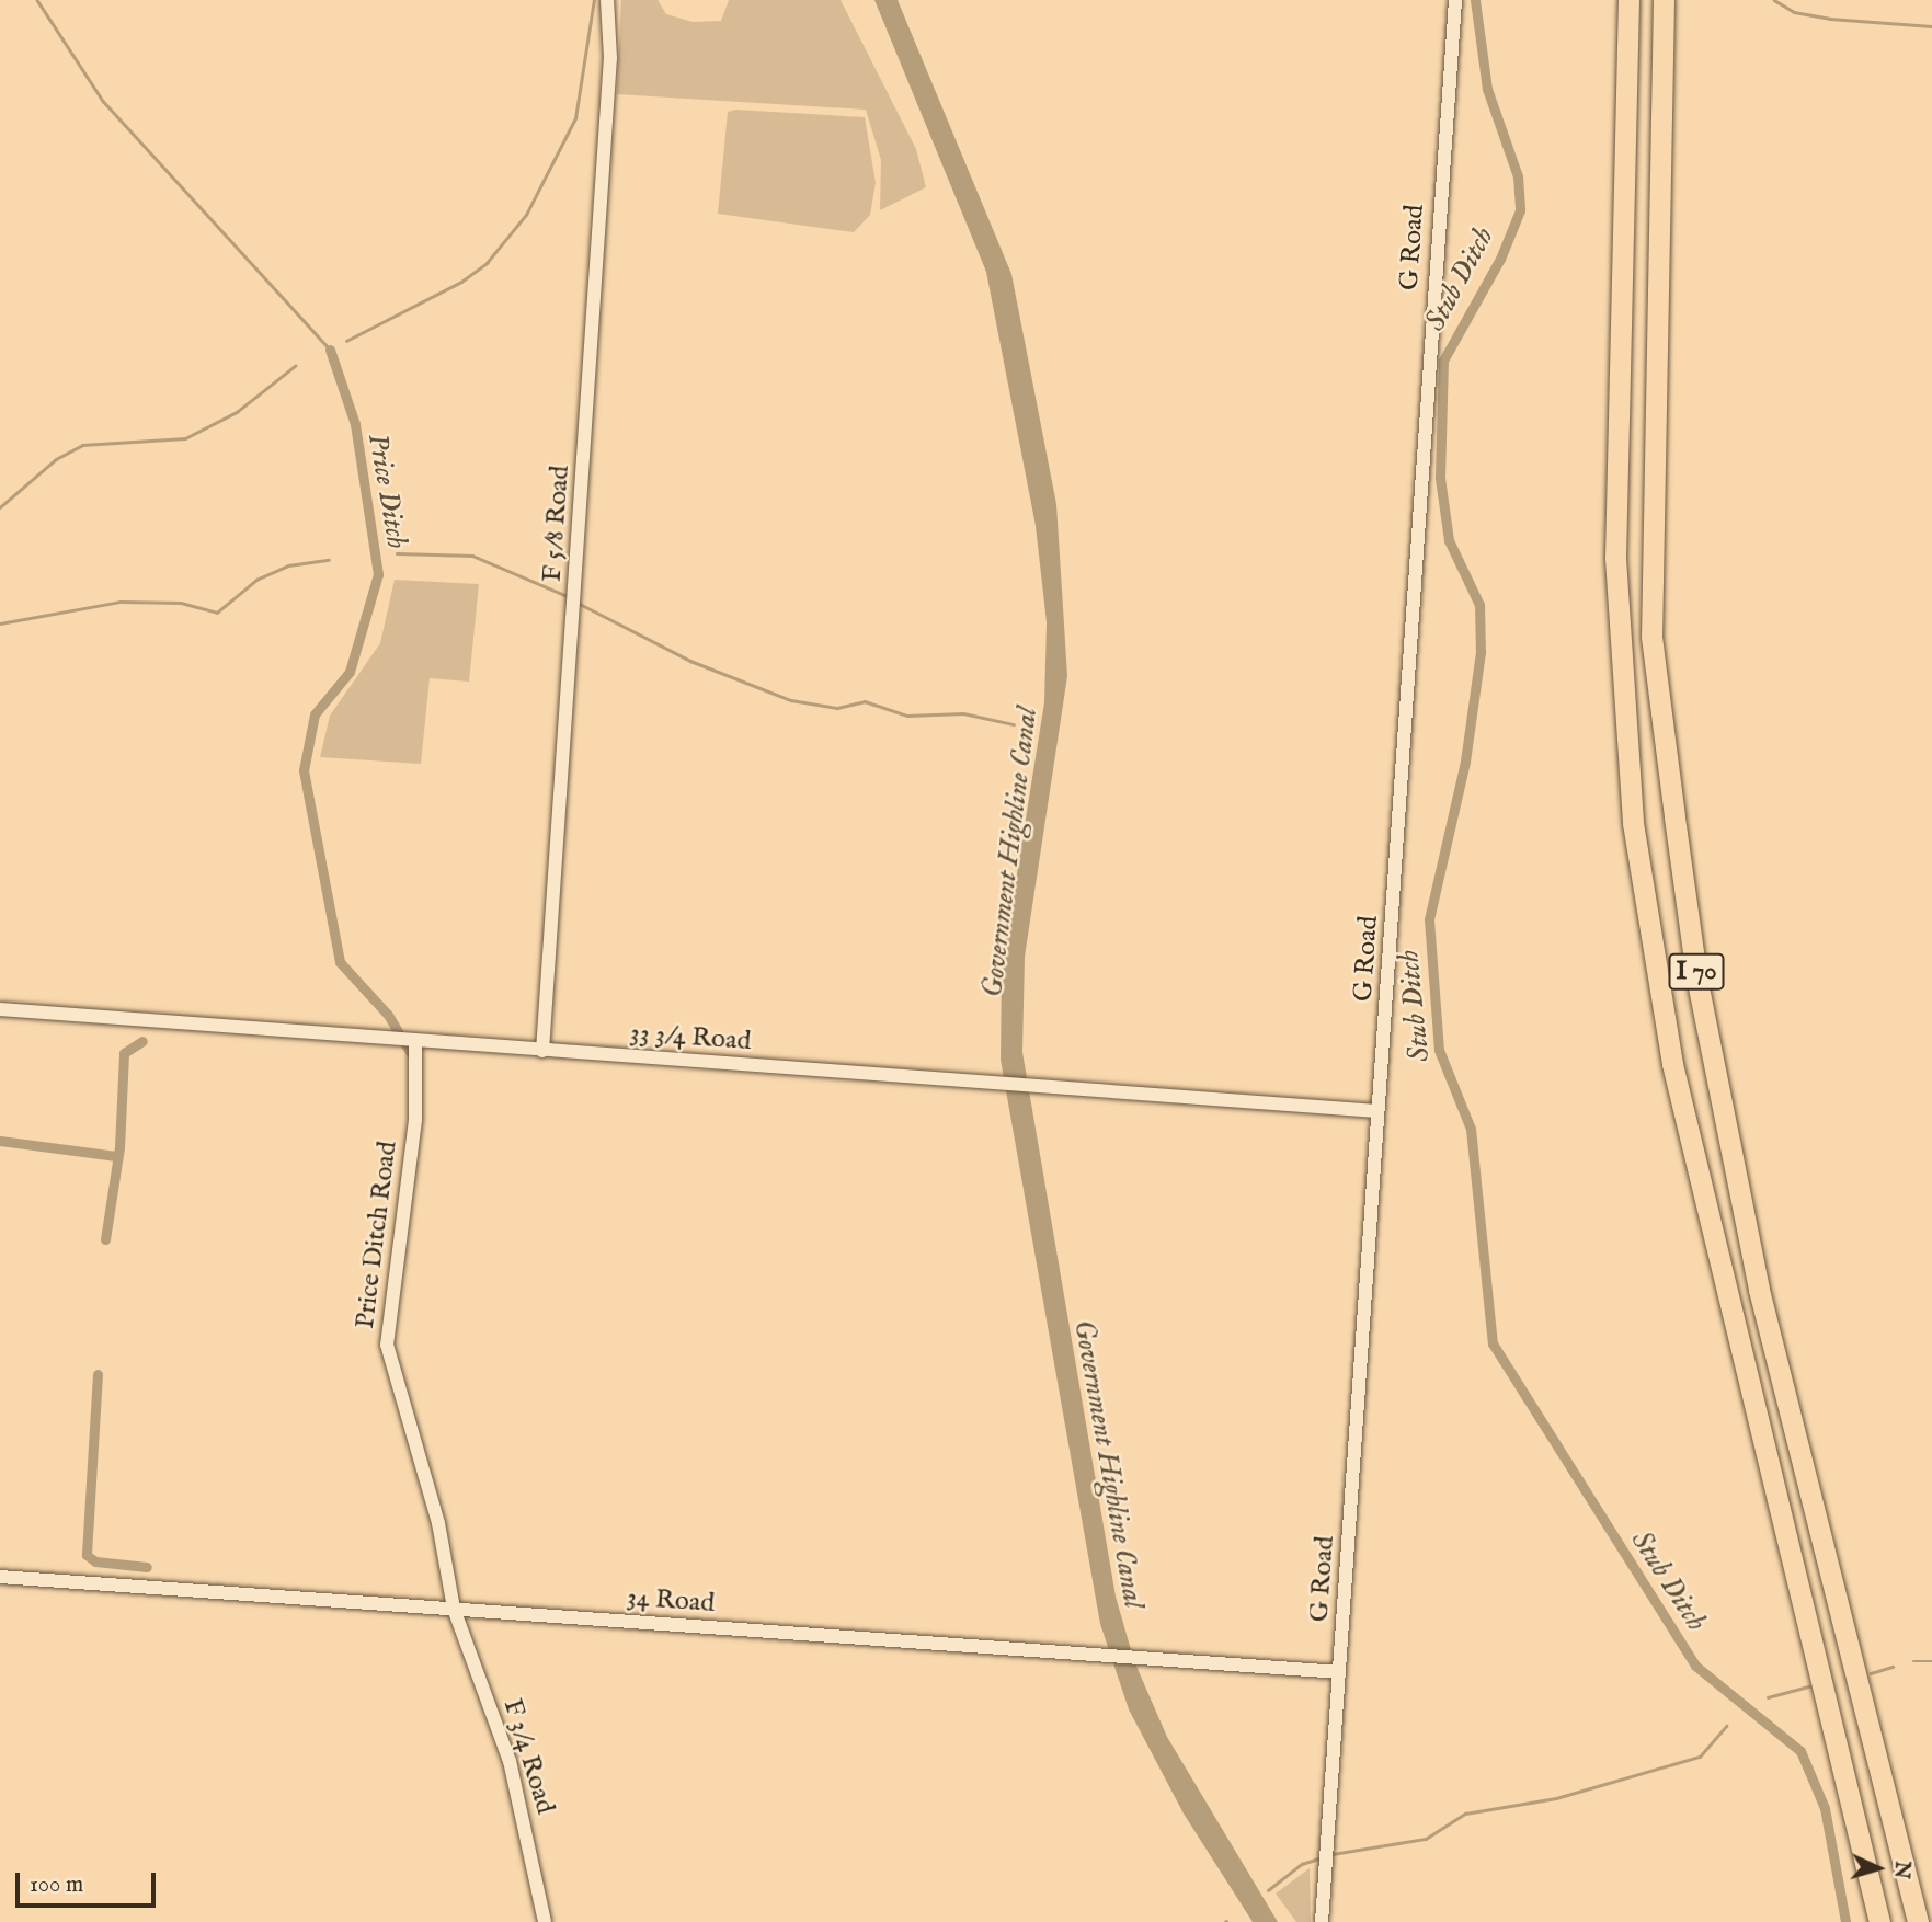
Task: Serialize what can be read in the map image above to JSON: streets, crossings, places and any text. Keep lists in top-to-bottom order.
{
  "streets": {
    "highway": ["I 70"],
    "street": [
      "G Road",
      "F 5/8 Road",
      "33 3/4 Road",
      "Price Ditch Road",
      "34 Road",
      "F 3/4 Road"
    ]
  },
  "crossings": [
    ["G Road", "33 3/4 Road"],
    ["G Road", "34 Road"],
    ["F 5/8 Road", "33 3/4 Road"],
    ["33 3/4 Road", "Price Ditch Road"],
    ["Price Ditch Road", "34 Road"],
    ["Price Ditch Road", "F 3/4 Road"],
    ["34 Road", "F 3/4 Road"]
  ],
  "water": ["Stub Ditch", "Price Ditch", "Government Highline Canal"],
  "scale_bar": "100 m",
  "north": "right"
}
